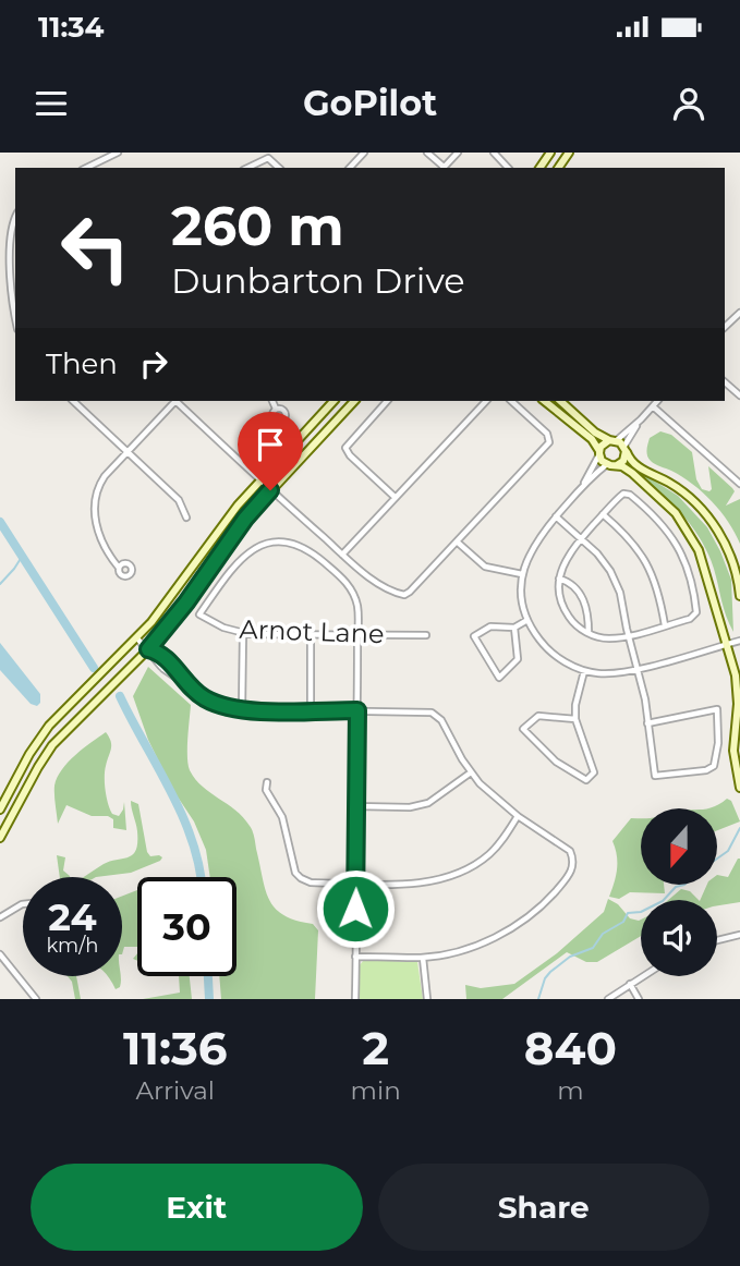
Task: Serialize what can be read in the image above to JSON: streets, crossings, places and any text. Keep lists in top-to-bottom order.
{
  "streets": {
    "street": ["Arnot Lane"]
  },
  "north": "bottom",
  "page": {
    "status": "11:34",
    "header": "GoPilot",
    "turn": ["260 m", "Dunbarton Drive"],
    "then": "Then",
    "speed": "24 km/h",
    "limit": "30",
    "eta": [
      "11:36",
      "Arrival",
      "2",
      "min",
      "840",
      "m"
    ],
    "buttons": ["Exit", "Share"]
  }
}
